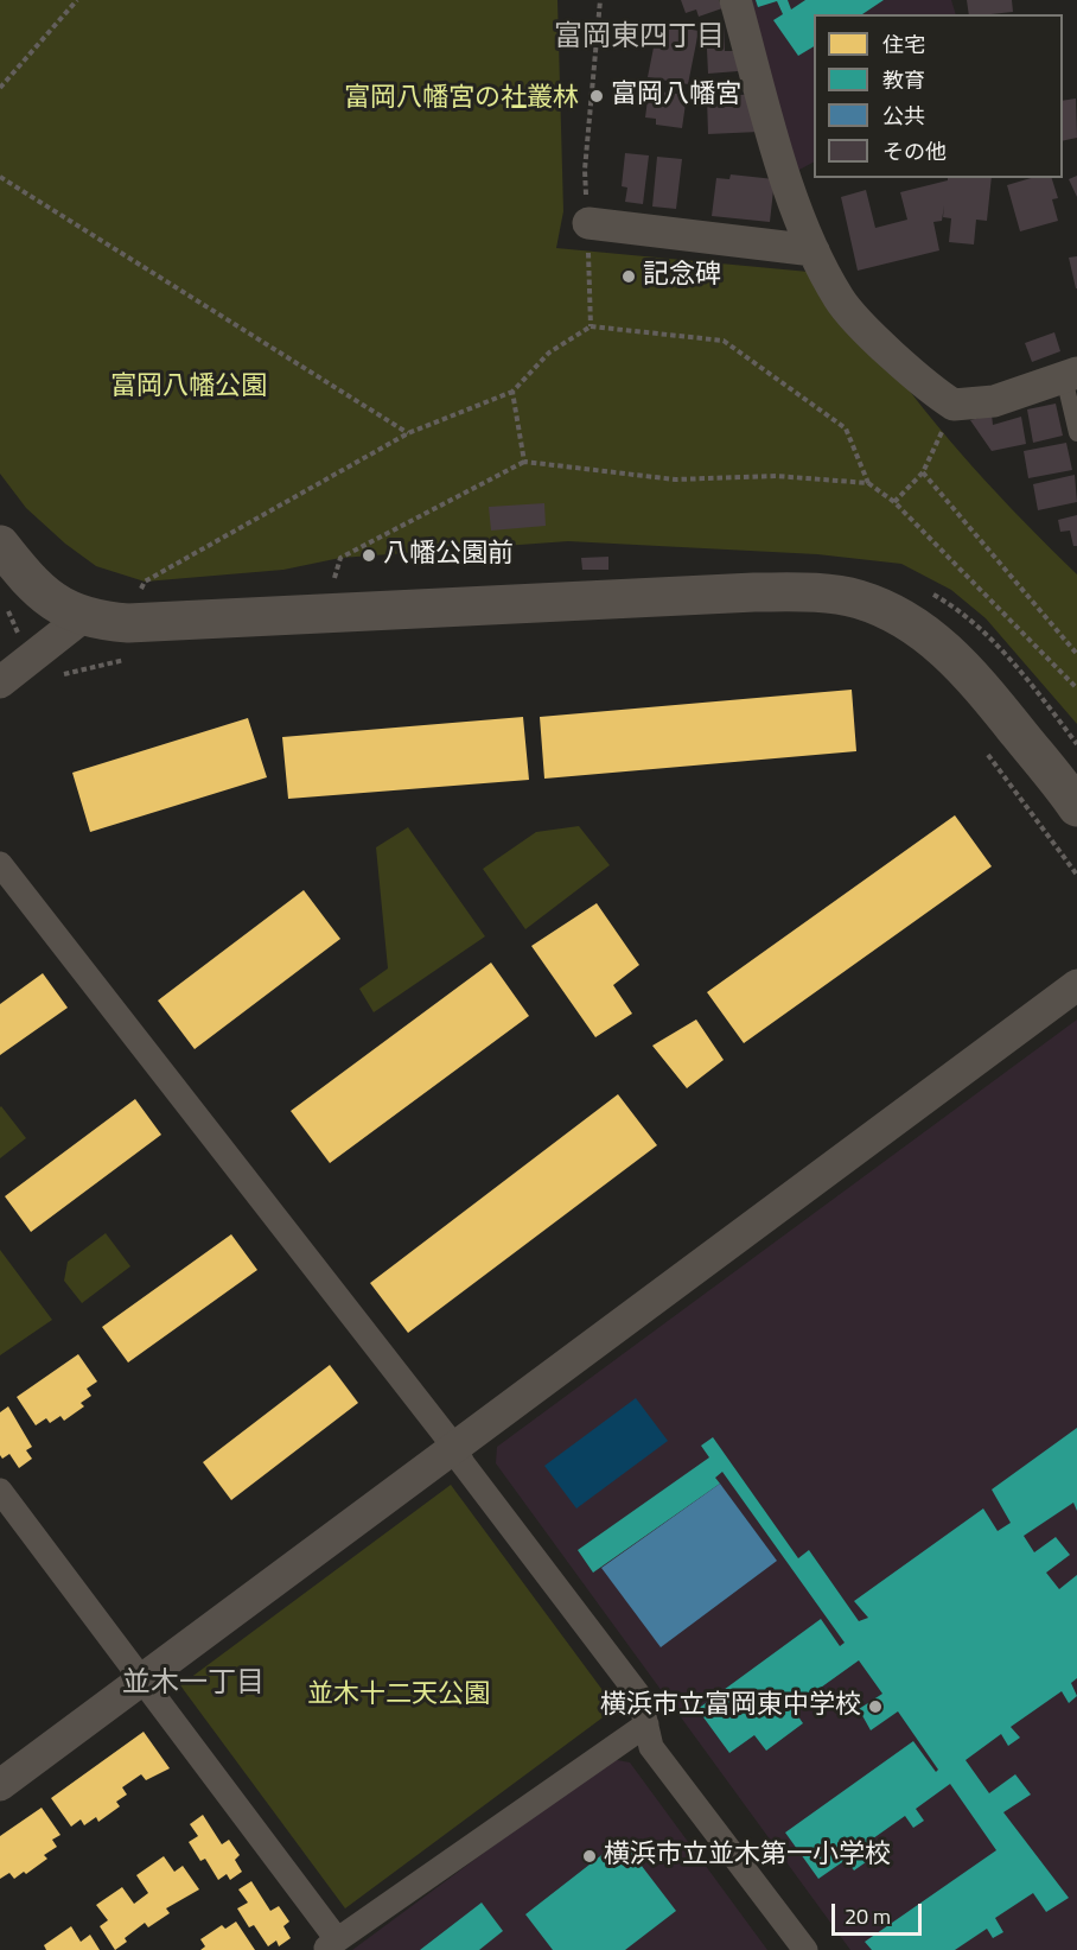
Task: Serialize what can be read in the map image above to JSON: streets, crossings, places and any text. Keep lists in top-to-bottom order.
{
  "districts": ["富岡東四丁目", "並木一丁目"],
  "parks": ["富岡八幡宮の社叢林", "富岡八幡公園", "並木十二天公園"],
  "places": [
    "富岡八幡宮",
    "記念碑",
    "八幡公園前",
    "横浜市立富岡東中学校",
    "横浜市立並木第一小学校"
  ],
  "legend": [
    "住宅",
    "教育",
    "公共",
    "その他"
  ],
  "scale_bar": "20 m"
}
